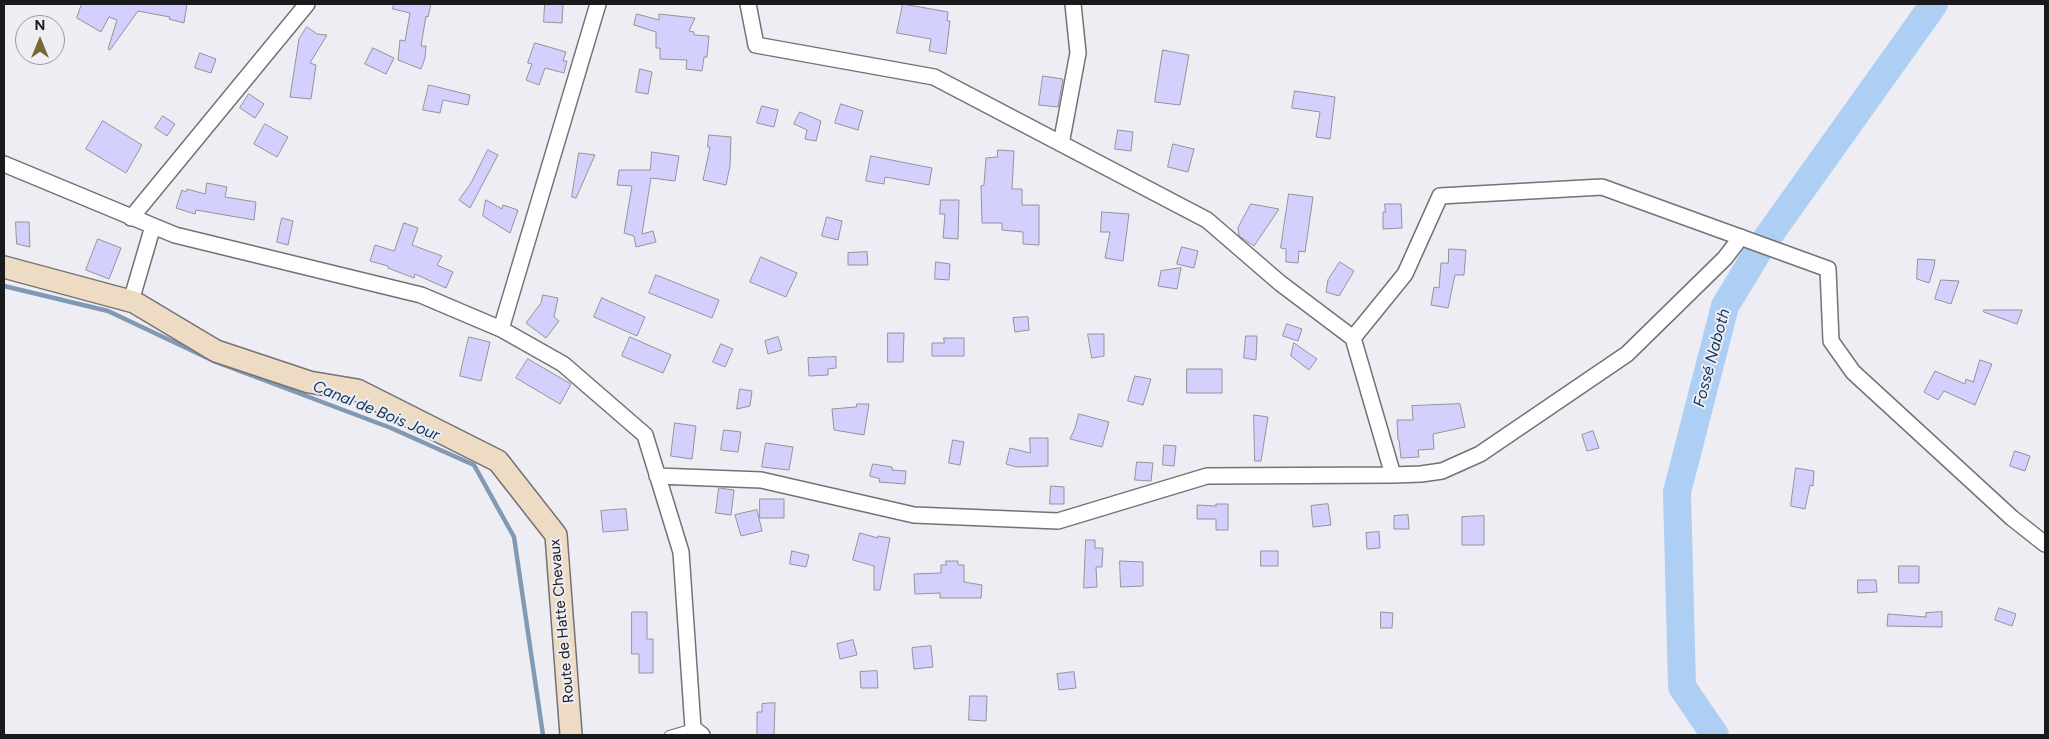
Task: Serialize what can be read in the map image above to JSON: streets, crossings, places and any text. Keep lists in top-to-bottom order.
{
  "streets": {
    "street": ["Route de Hatte Chevaux"]
  },
  "water": ["Fossé Naboth", "Canal de Bois Jour"],
  "north": "top"
}
